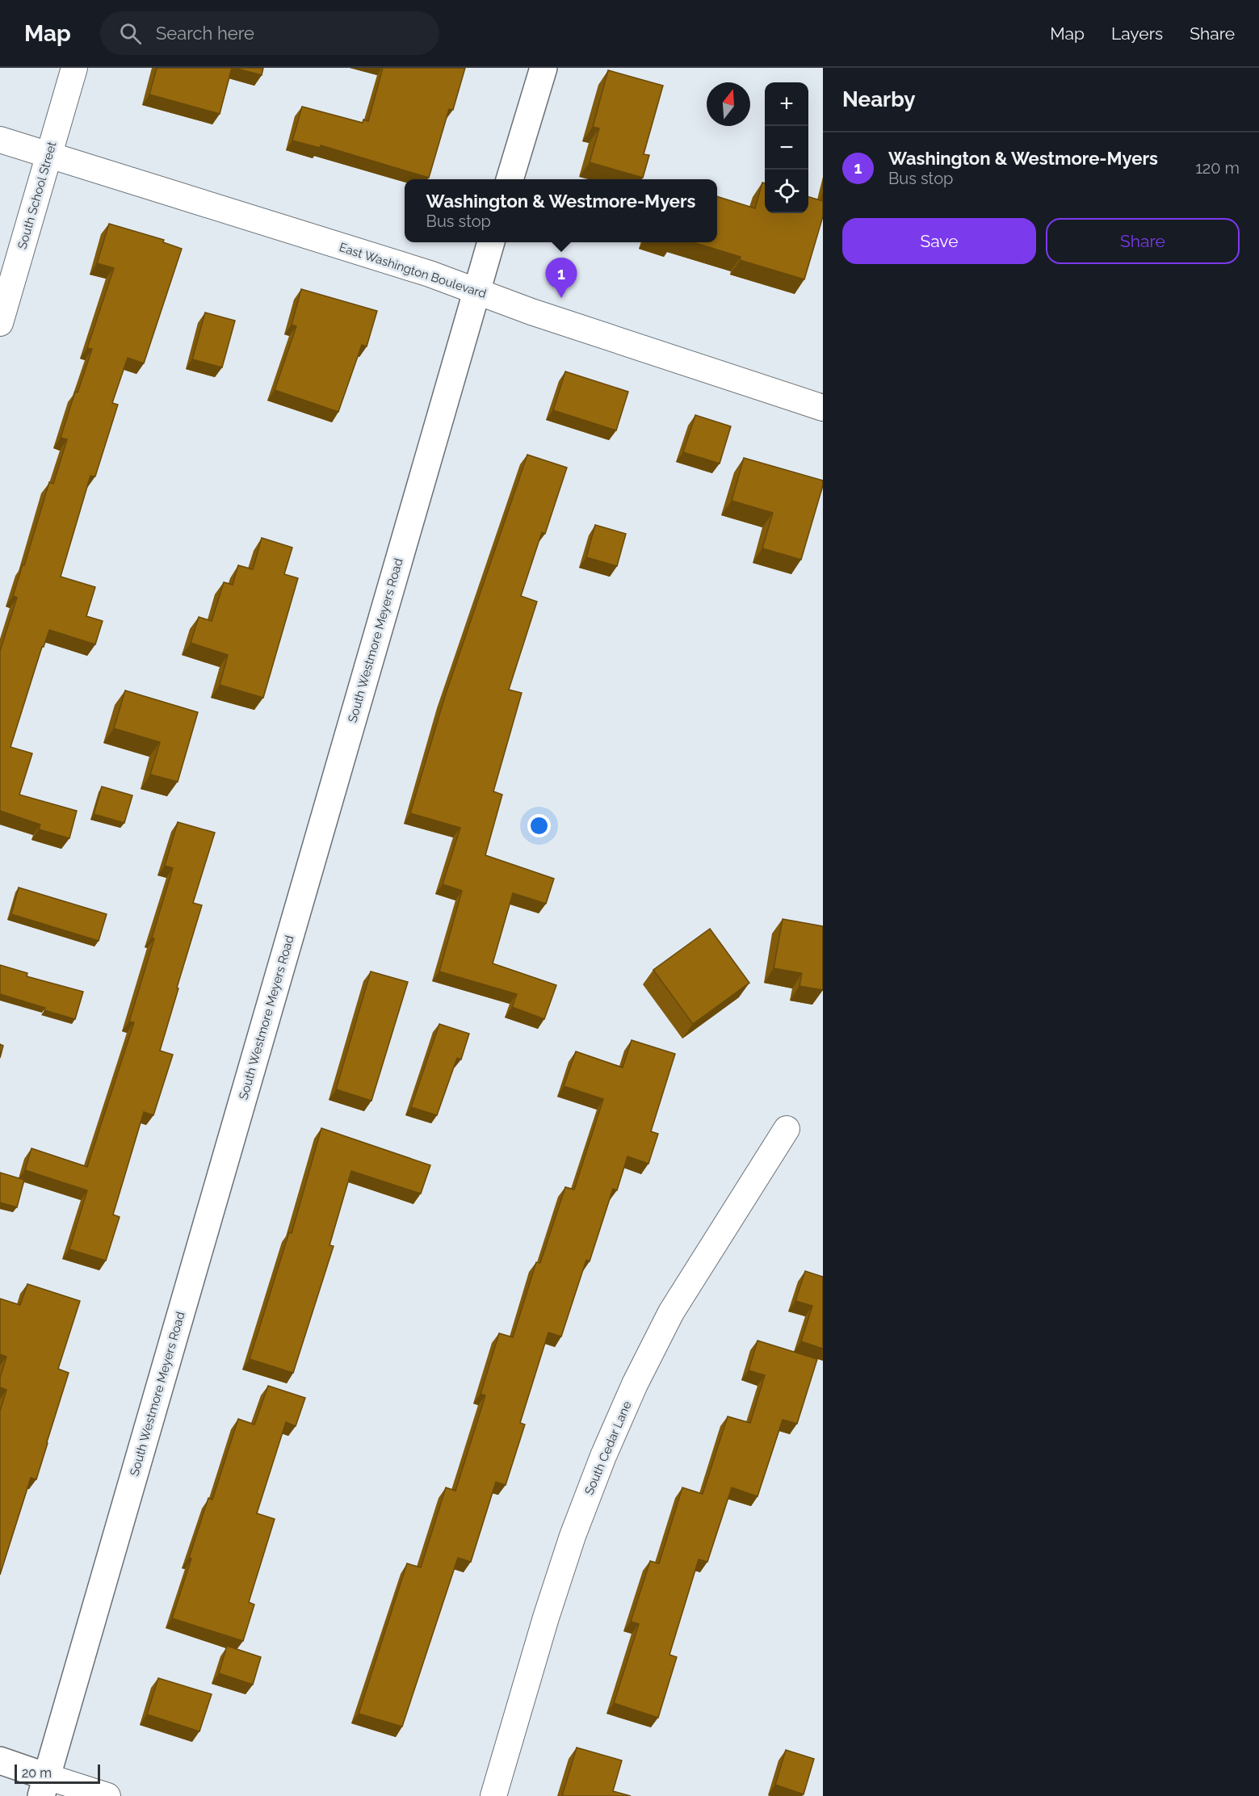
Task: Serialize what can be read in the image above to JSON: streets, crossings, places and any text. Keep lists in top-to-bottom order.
{
  "streets": {
    "street": [
      "South School Street",
      "East Washington Boulevard",
      "South Westmore Meyers Road",
      "South Cedar Lane"
    ]
  },
  "crossings": [
    ["South School Street", "East Washington Boulevard"],
    ["East Washington Boulevard", "South Westmore Meyers Road"]
  ],
  "scale_bar": "20 m",
  "north": "top",
  "page": {
    "header": "Map",
    "search": "Search here",
    "nav": ["Map", "Layers", "Share"],
    "heading": "Nearby",
    "map_buttons": ["+", "−"],
    "list": [
      {
        "mark": "1",
        "name": "Washington & Westmore-Myers",
        "note": "Bus stop",
        "value": "120 m"
      }
    ],
    "popup": ["Washington & Westmore-Myers", "Bus stop"],
    "buttons": ["Save", "Share"],
    "pins": "1",
    "scale": "20 m"
  }
}
